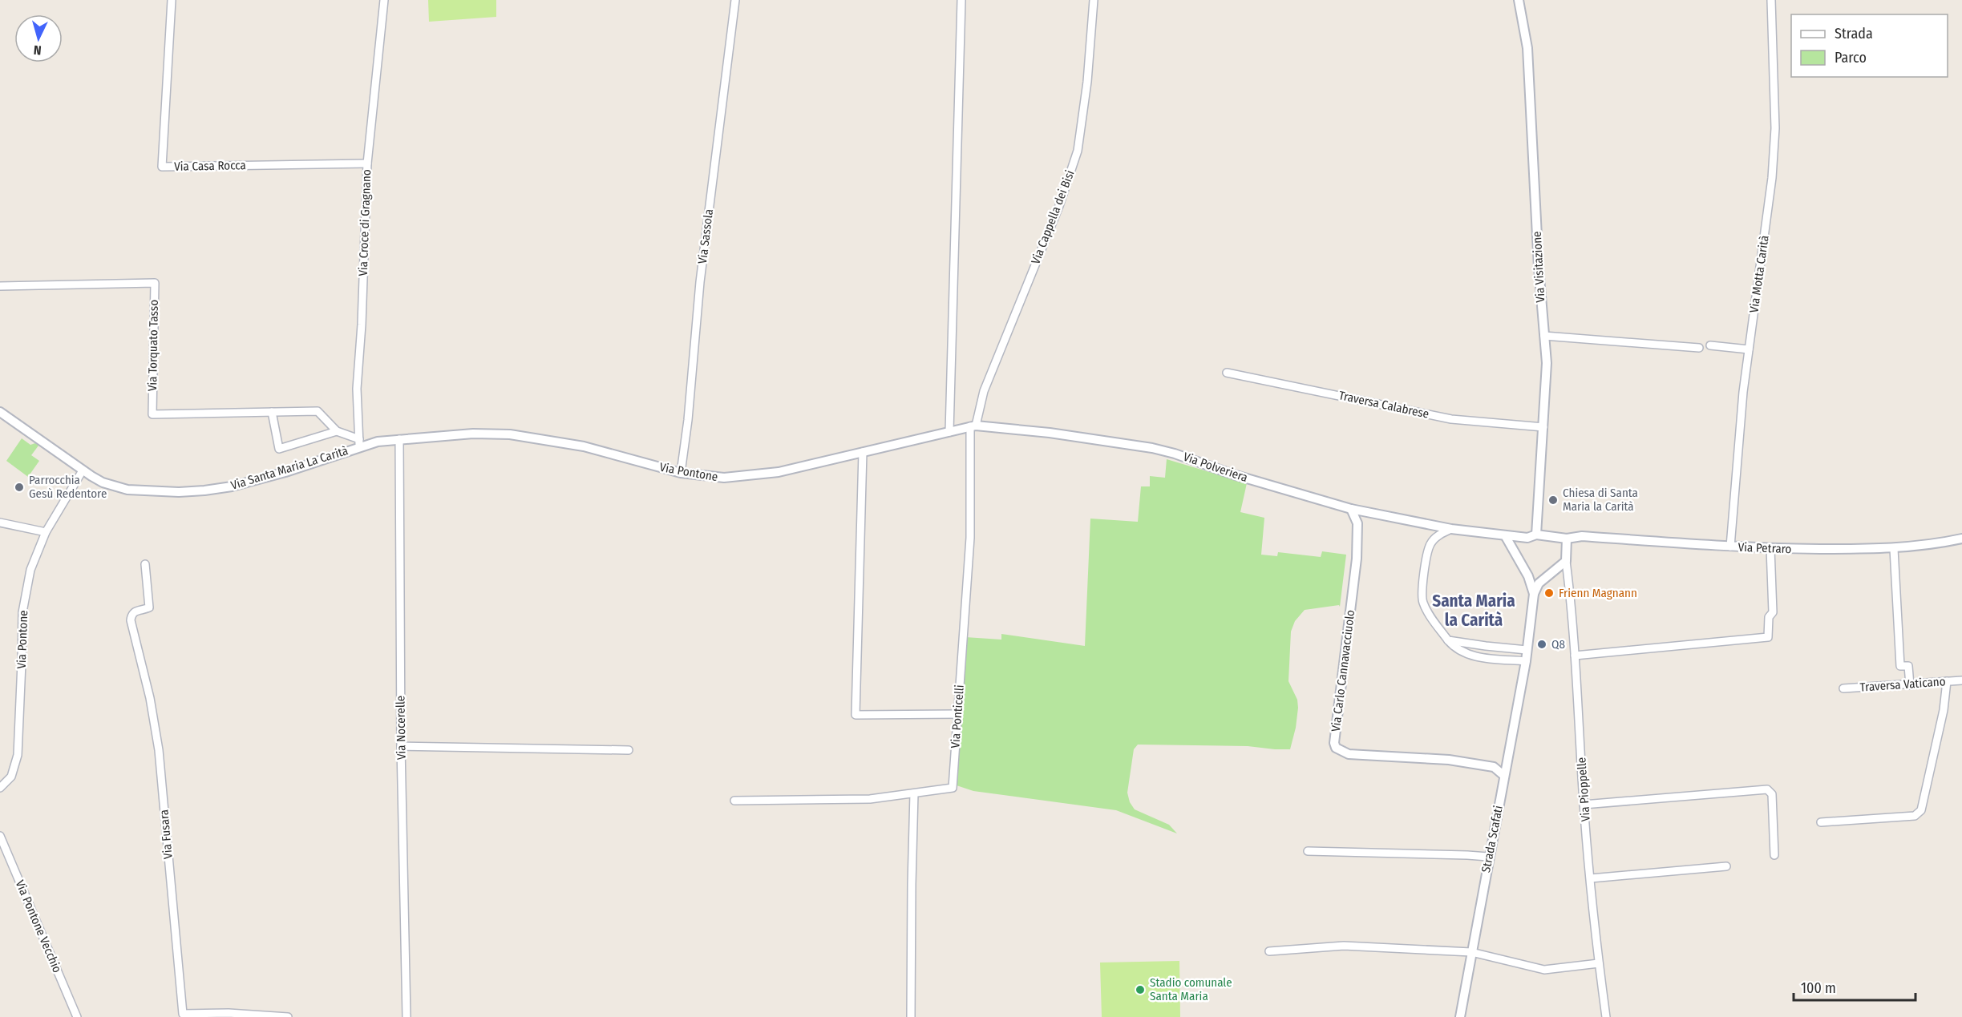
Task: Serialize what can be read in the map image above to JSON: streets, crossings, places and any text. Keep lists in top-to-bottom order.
{
  "streets": {
    "street": [
      "Via Casa Rocca",
      "Via Cappella dei Bisi",
      "Via Croce di Gragnano",
      "Via Sassola",
      "Via Visitazione",
      "Via Motta Carità",
      "Via Torquato Tasso",
      "Traversa Calabrese",
      "Via Polveriera",
      "Via Santa Maria La Carità",
      "Via Pontone",
      "Via Petraro",
      "Via Carlo Cannavacciuolo",
      "Traversa Vaticano",
      "Via Ponticelli",
      "Via Nocerelle",
      "Via Pioppelle",
      "Via Fusara",
      "Strada Scafati",
      "Via Pontone Vecchio"
    ]
  },
  "crossings": [
    ["Via Casa Rocca", "Via Croce di Gragnano"],
    ["Via Cappella dei Bisi", "Via Polveriera"],
    ["Via Cappella dei Bisi", "Via Pontone"],
    ["Via Cappella dei Bisi", "Via Ponticelli"],
    ["Via Croce di Gragnano", "Via Torquato Tasso"],
    ["Via Croce di Gragnano", "Via Santa Maria La Carità"],
    ["Via Sassola", "Via Pontone"],
    ["Via Visitazione", "Traversa Calabrese"],
    ["Via Visitazione", "Via Petraro"],
    ["Via Motta Carità", "Via Petraro"],
    ["Via Torquato Tasso", "Via Santa Maria La Carità"],
    ["Via Polveriera", "Via Pontone"],
    ["Via Polveriera", "Via Petraro"],
    ["Via Polveriera", "Via Carlo Cannavacciuolo"],
    ["Via Polveriera", "Via Ponticelli"],
    ["Via Polveriera", "Strada Scafati"],
    ["Via Santa Maria La Carità", "Via Pontone"],
    ["Via Santa Maria La Carità", "Via Nocerelle"],
    ["Via Pontone", "Via Ponticelli"],
    ["Via Pontone", "Via Nocerelle"],
    ["Via Petraro", "Strada Scafati"],
    ["Via Carlo Cannavacciuolo", "Strada Scafati"]
  ],
  "districts": ["Santa Maria la Carità"],
  "places": [
    "Parrocchia Gesù Redentore",
    "Chiesa di Santa Maria la Carità",
    "Frienn Magnann",
    "Q8",
    "Stadio comunale Santa Maria"
  ],
  "legend": ["Strada", "Parco"],
  "scale_bar": "100 m",
  "north": "bottom"
}
